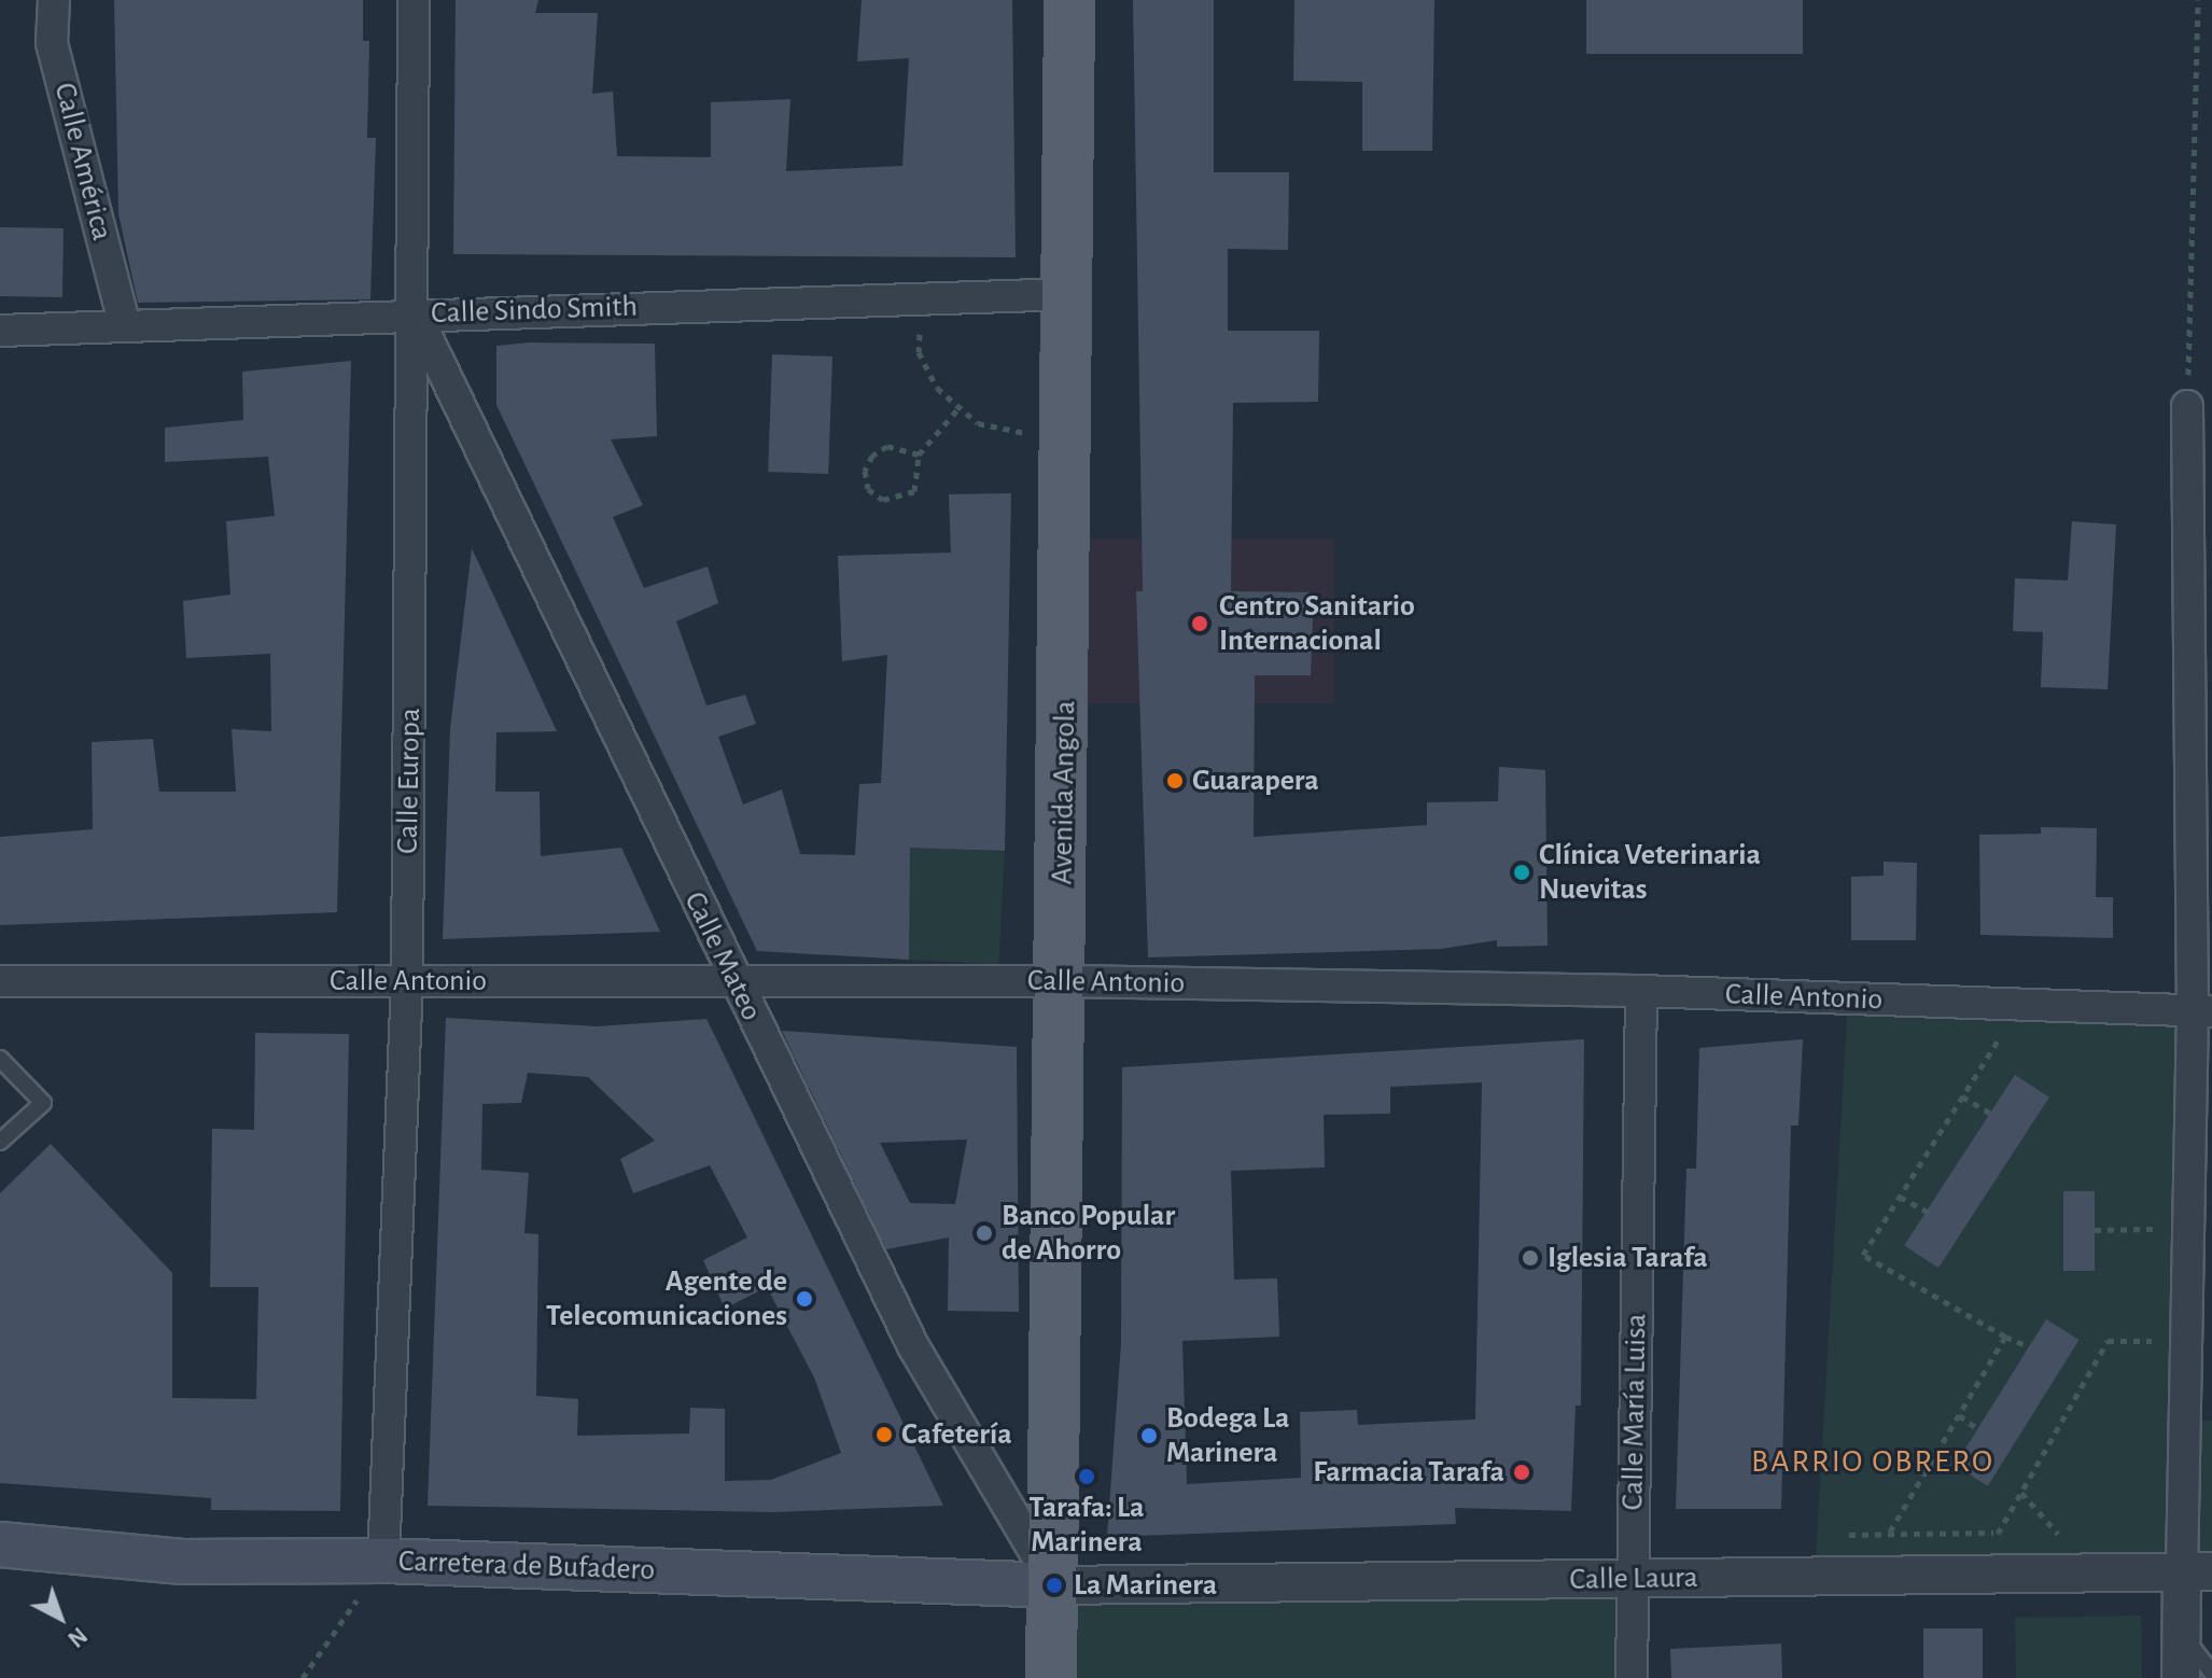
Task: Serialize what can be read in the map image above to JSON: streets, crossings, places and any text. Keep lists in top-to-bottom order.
{
  "streets": {
    "main road": ["Avenida Angola", "Carretera de Bufadero"],
    "street": [
      "Calle América",
      "Calle Sindo Smith",
      "Calle Europa",
      "Calle Mateo",
      "Calle Antonio",
      "Calle María Luisa",
      "Calle Laura"
    ]
  },
  "crossings": [
    ["Calle América", "Calle Sindo Smith"],
    ["Calle Sindo Smith", "Calle Europa"],
    ["Calle Sindo Smith", "Avenida Angola"],
    ["Calle Sindo Smith", "Calle Mateo"],
    ["Calle Europa", "Calle Mateo"],
    ["Calle Europa", "Calle Antonio"],
    ["Calle Europa", "Carretera de Bufadero"],
    ["Avenida Angola", "Calle Mateo"],
    ["Avenida Angola", "Calle Antonio"],
    ["Avenida Angola", "Carretera de Bufadero"],
    ["Avenida Angola", "Calle Laura"],
    ["Calle Mateo", "Calle Antonio"],
    ["Calle Mateo", "Carretera de Bufadero"],
    ["Calle Mateo", "Calle Laura"],
    ["Calle Antonio", "Calle María Luisa"],
    ["Calle María Luisa", "Calle Laura"],
    ["Carretera de Bufadero", "Calle Laura"]
  ],
  "districts": ["BARRIO OBRERO"],
  "places": [
    "Centro Sanitario Internacional",
    "Guarapera",
    "Clínica Veterinaria Nuevitas",
    "Banco Popular de Ahorro",
    "Iglesia Tarafa",
    "Agente de Telecomunicaciones",
    "Cafetería",
    "Bodega La Marinera",
    "Farmacia Tarafa",
    "Tarafa: La Marinera",
    "La Marinera"
  ],
  "north": "bottom right"
}
